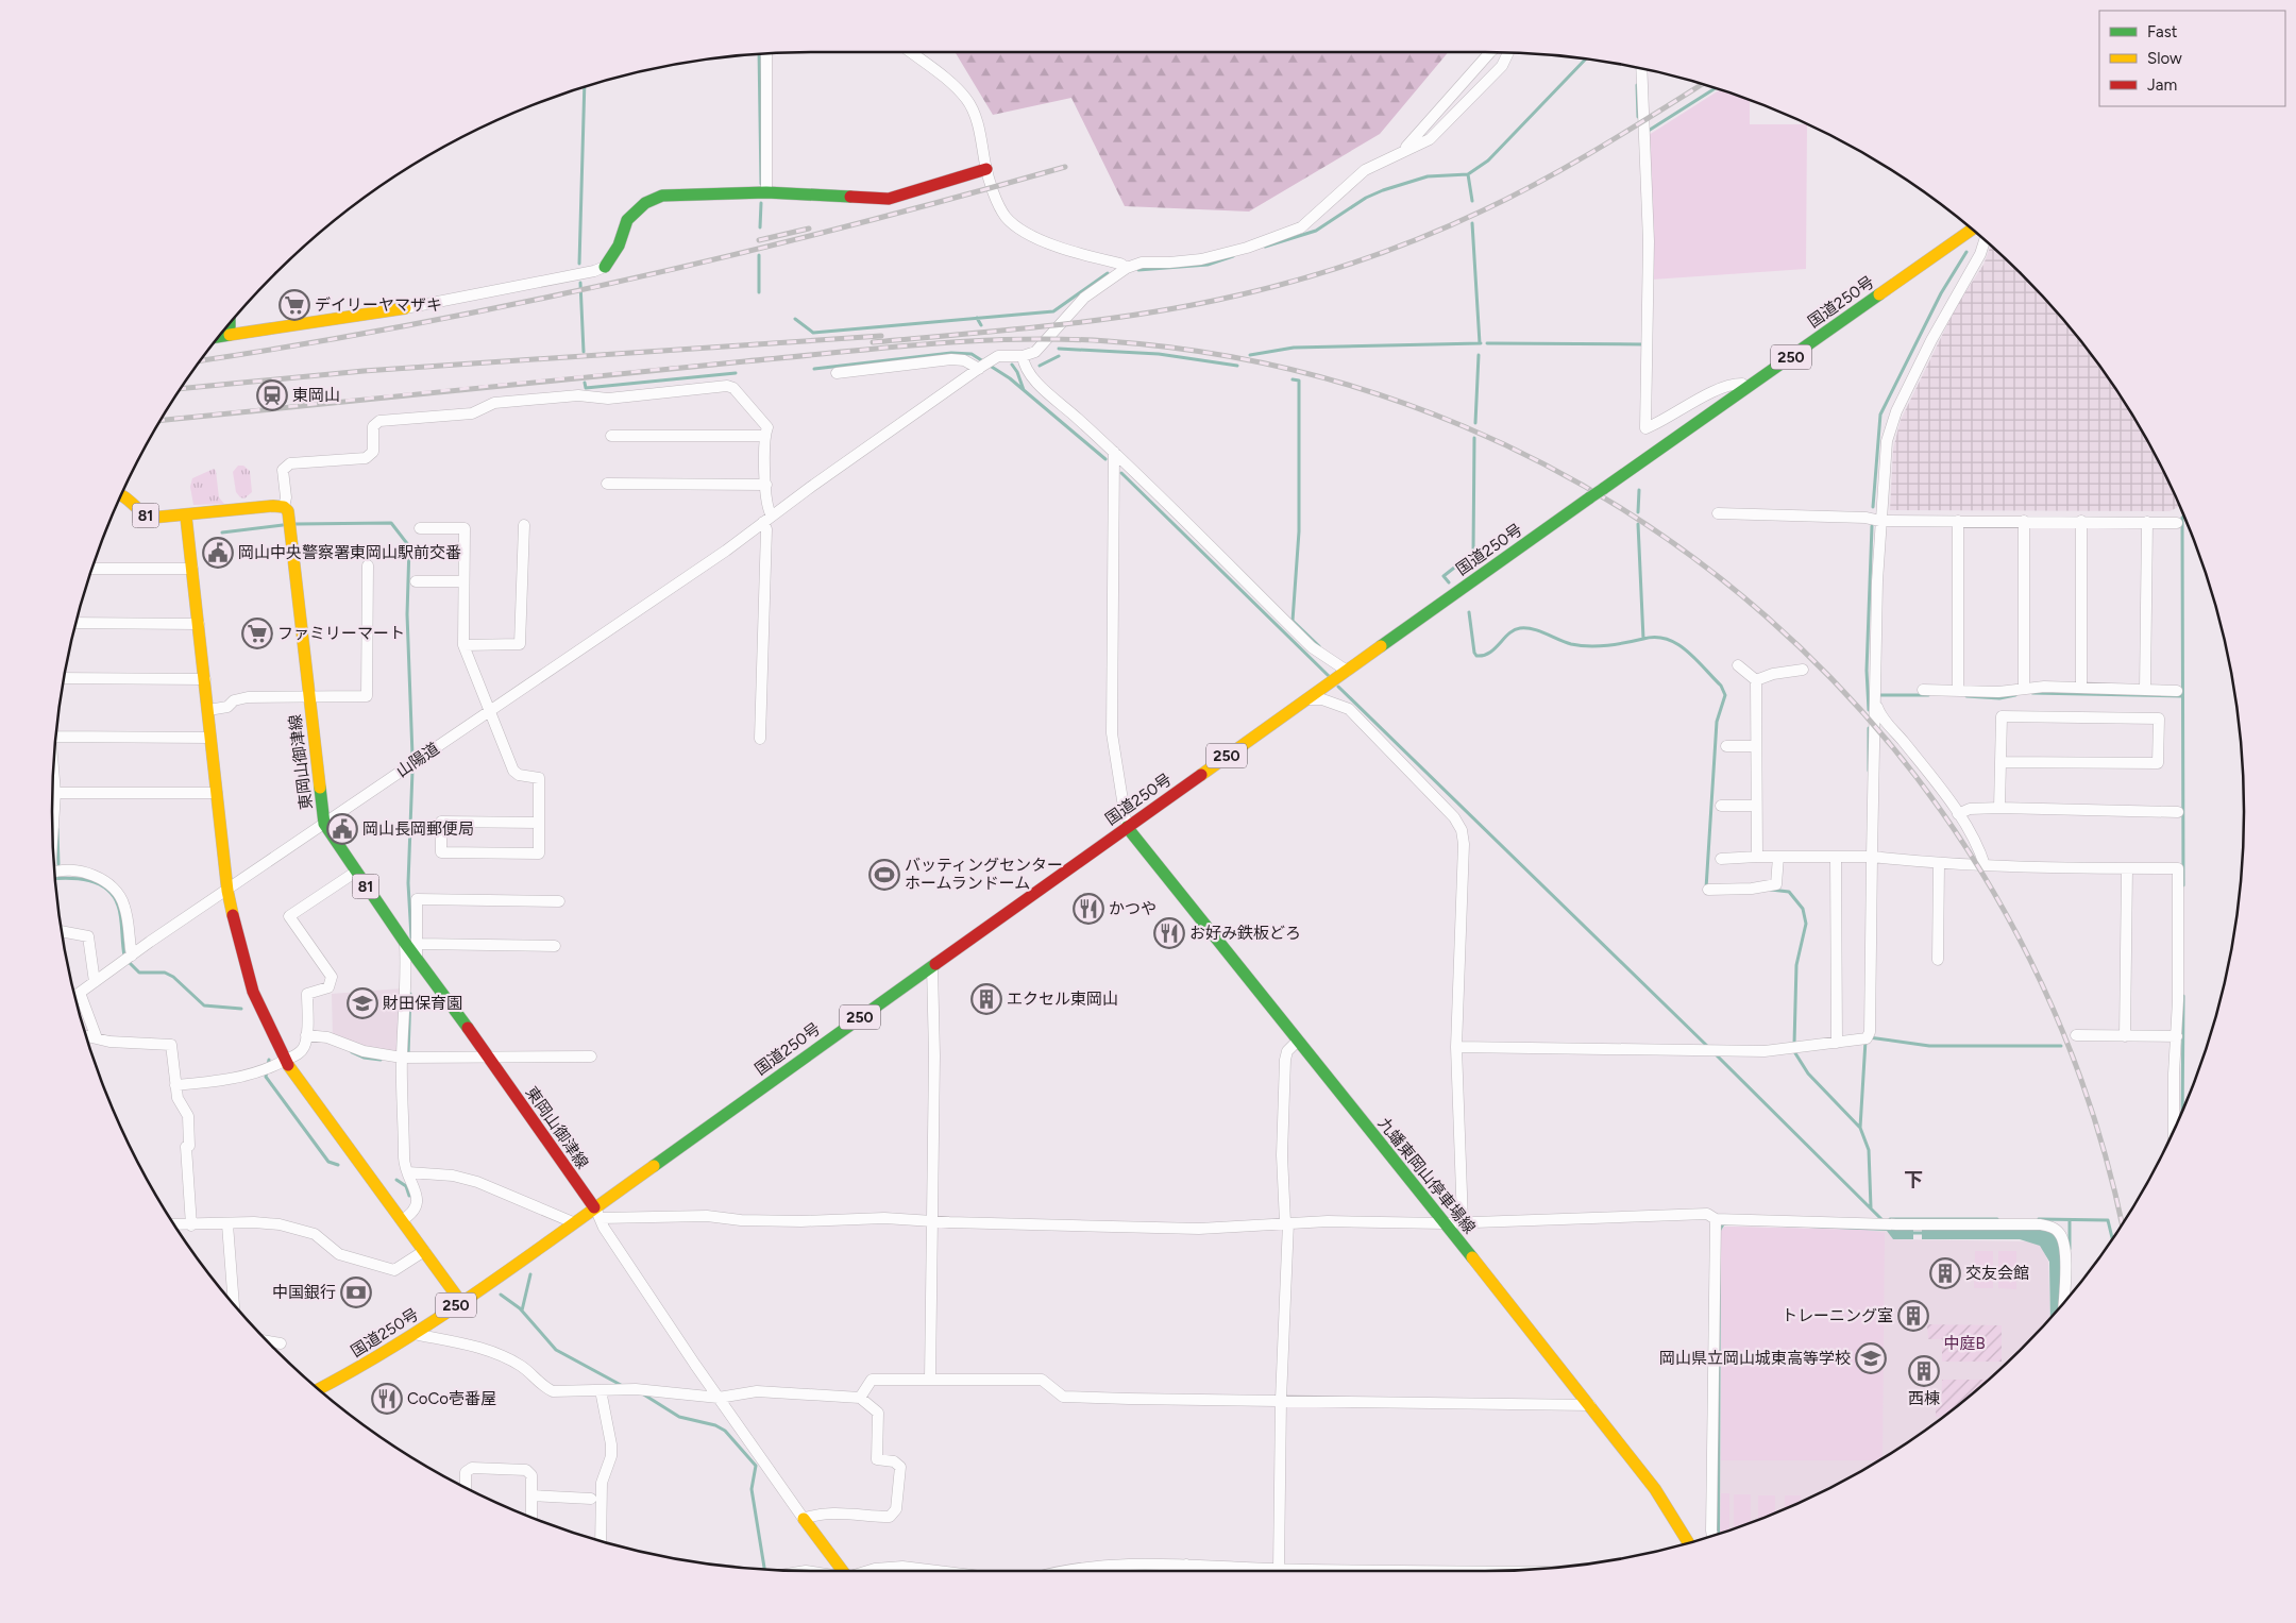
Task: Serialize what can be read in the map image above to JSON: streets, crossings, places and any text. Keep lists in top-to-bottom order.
{
  "streets": {
    "main road": [
      "国道250号",
      "250",
      "81",
      "東岡山御津線",
      "九蟠東岡山停車場線"
    ],
    "street": ["山陽道"]
  },
  "crossings": [
    ["国道250号", "東岡山御津線"],
    ["国道250号", "九蟠東岡山停車場線"],
    ["81", "東岡山御津線"],
    ["山陽道", "東岡山御津線"]
  ],
  "districts": ["下"],
  "parks": ["中庭B"],
  "places": {
    "supermarket": ["デイリーヤマザキ", "ファミリーマート"],
    "station": ["東岡山"],
    "public building": ["岡山中央警察署東岡山駅前交番", "岡山長岡郵便局"],
    "sports": ["バッティングセンター ホームランドーム"],
    "restaurant": ["かつや", "お好み鉄板どろ", "CoCo壱番屋"],
    "building": [
      "エクセル東岡山",
      "交友会館",
      "トレーニング室",
      "西棟"
    ],
    "school or university": ["財田保育園", "岡山県立岡山城東高等学校"],
    "bank": ["中国銀行"]
  },
  "legend": ["Fast", "Slow", "Jam"]
}
